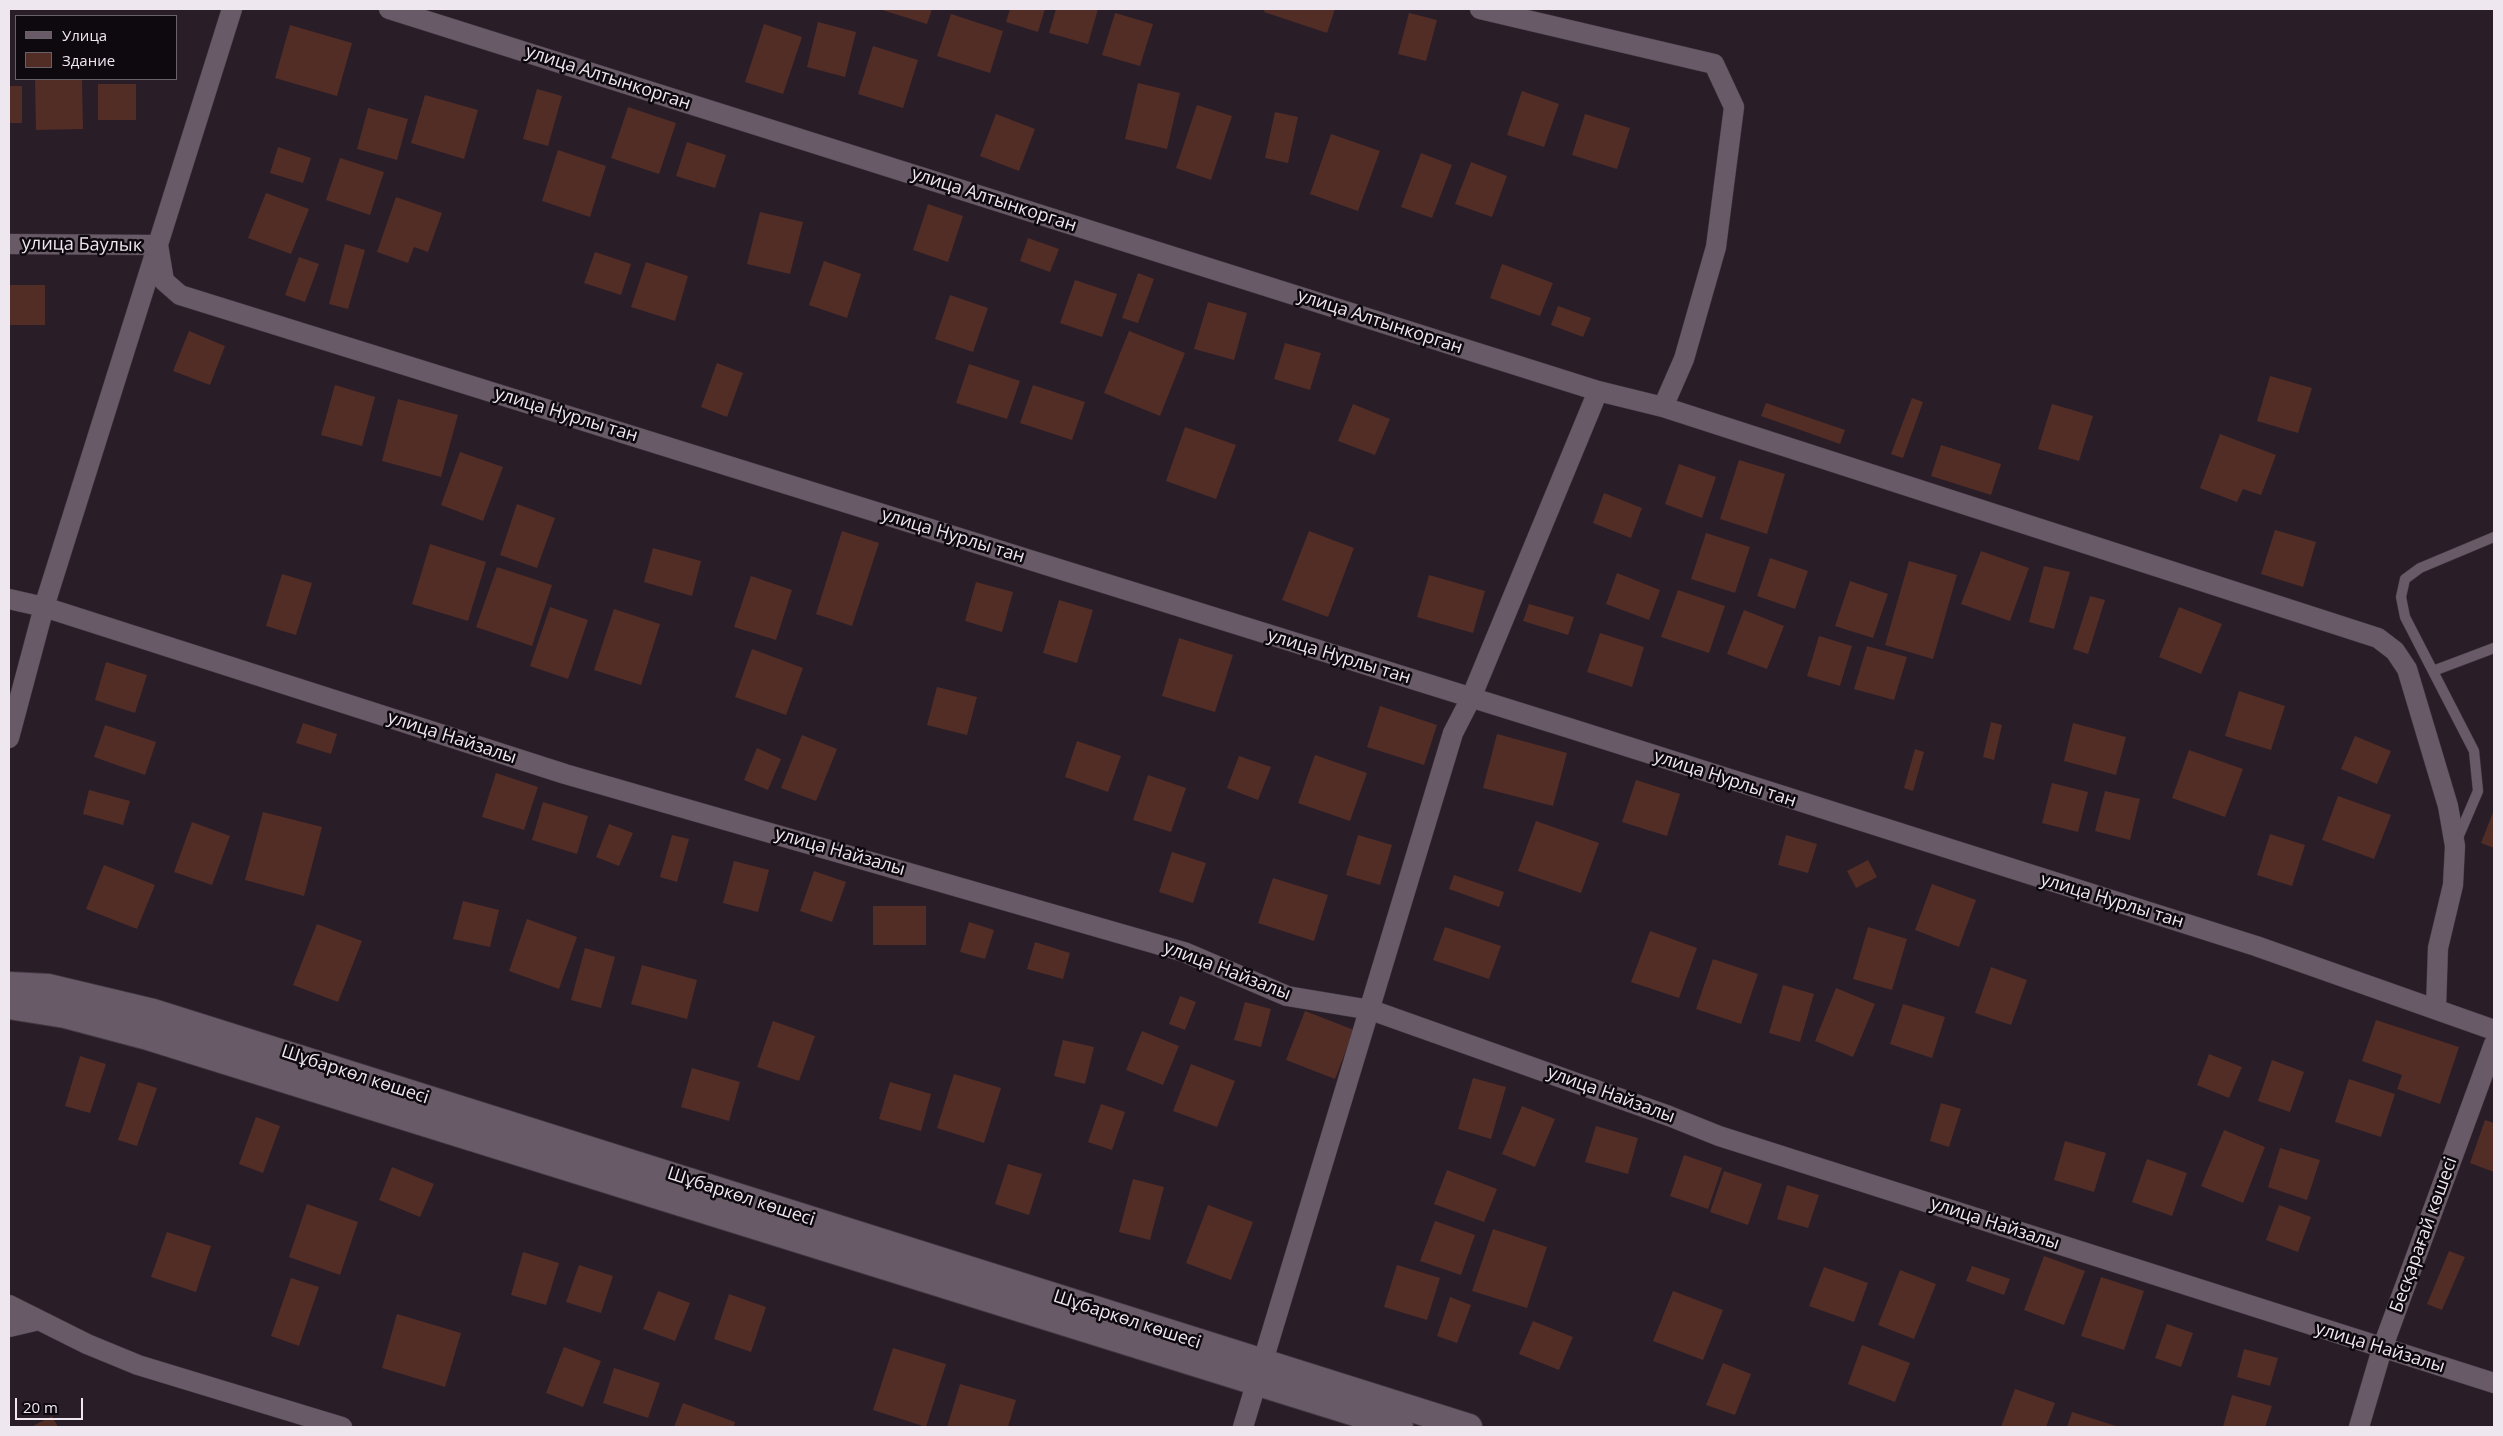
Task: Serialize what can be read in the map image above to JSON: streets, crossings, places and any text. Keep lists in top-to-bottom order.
{
  "streets": {
    "street": [
      "улица Алтынкорган",
      "улица Баулык",
      "улица Нурлы тан",
      "улица Найзалы",
      "Шұбаркөл көшесі",
      "Бесқарағай көшесі"
    ]
  },
  "crossings": [
    ["улица Алтынкорган", "улица Нурлы тан"],
    ["улица Баулык", "улица Нурлы тан"],
    ["улица Найзалы", "Бесқарағай көшесі"]
  ],
  "legend": ["Улица", "Здание"],
  "scale_bar": "20 m"
}
